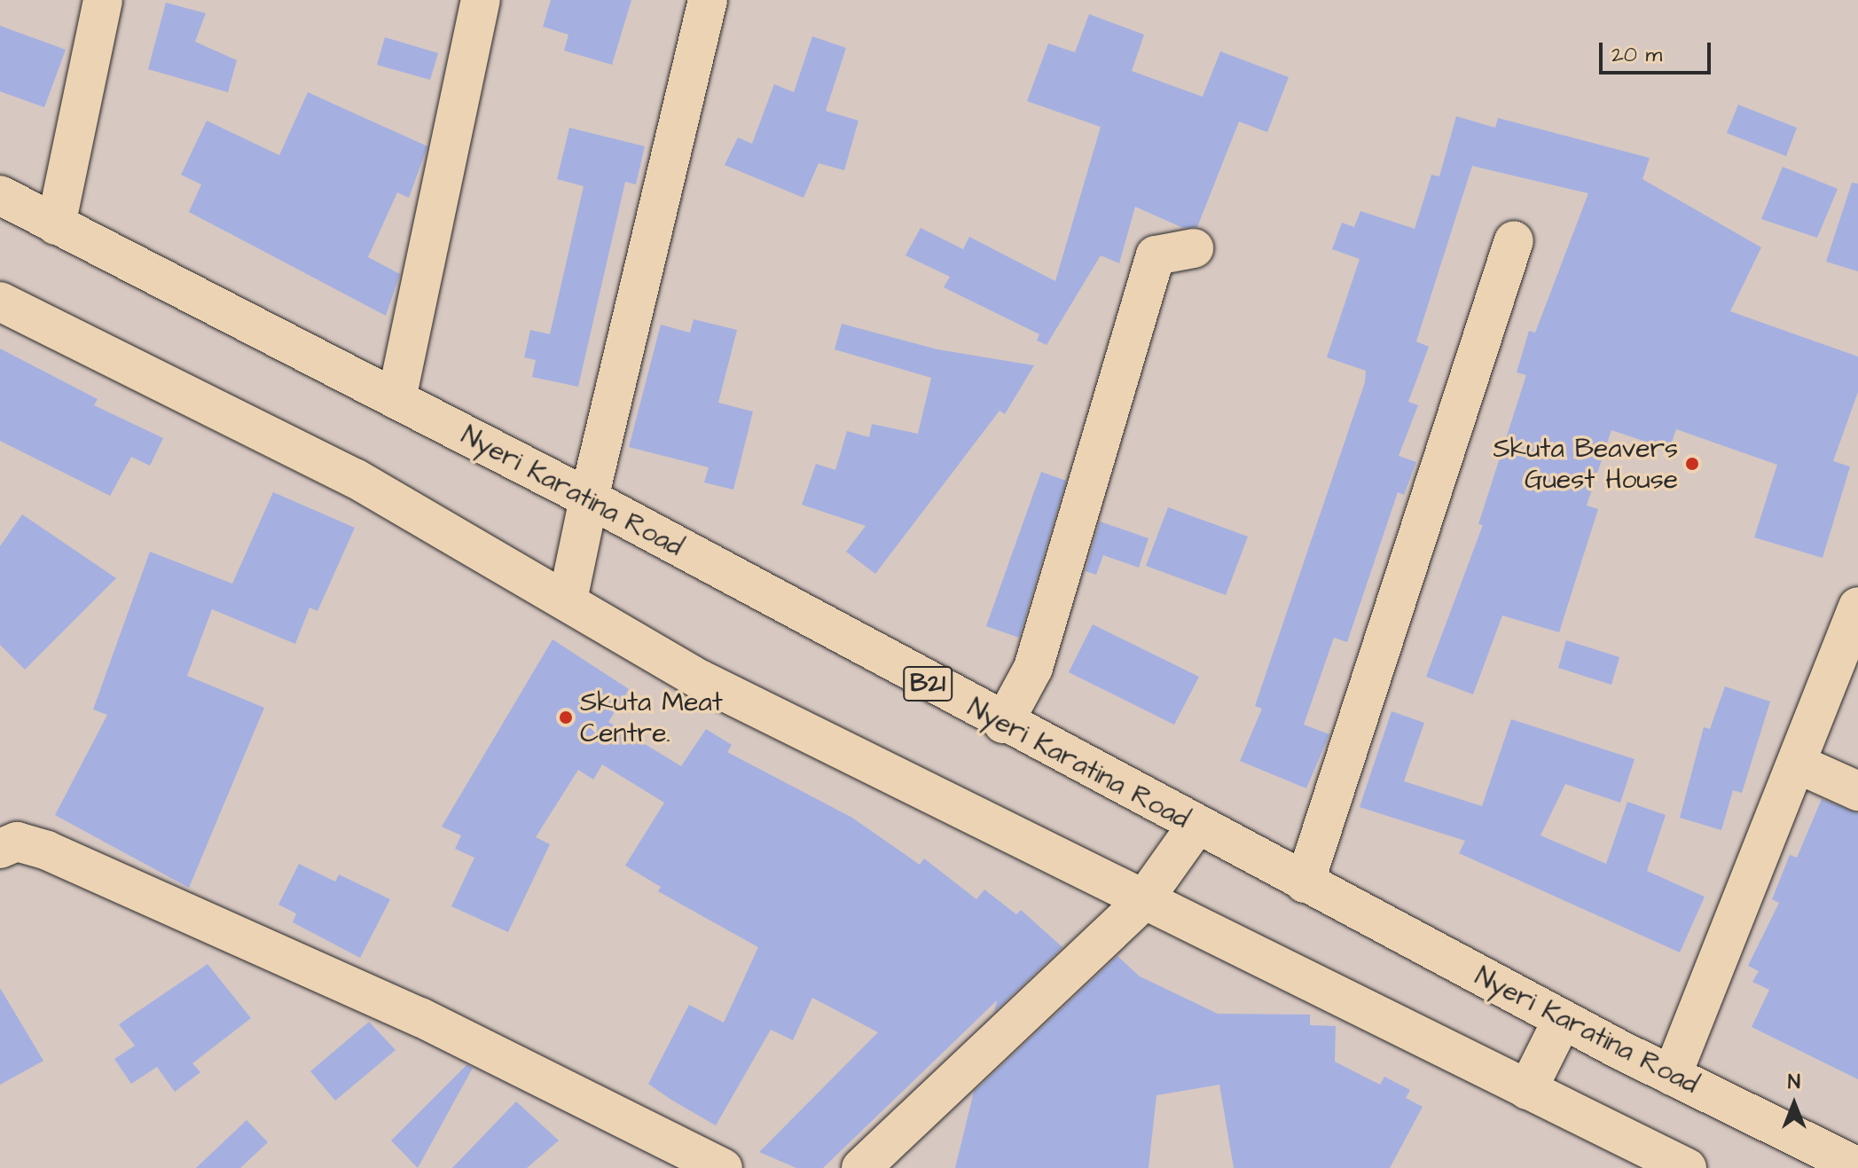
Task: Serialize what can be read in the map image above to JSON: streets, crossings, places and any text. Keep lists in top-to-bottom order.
{
  "streets": {
    "main road": ["Nyeri Karatina Road", "B21"]
  },
  "places": ["Skuta Beavers Guest House", "Skuta Meat Centre."],
  "scale_bar": "20 m",
  "north": "top"
}
